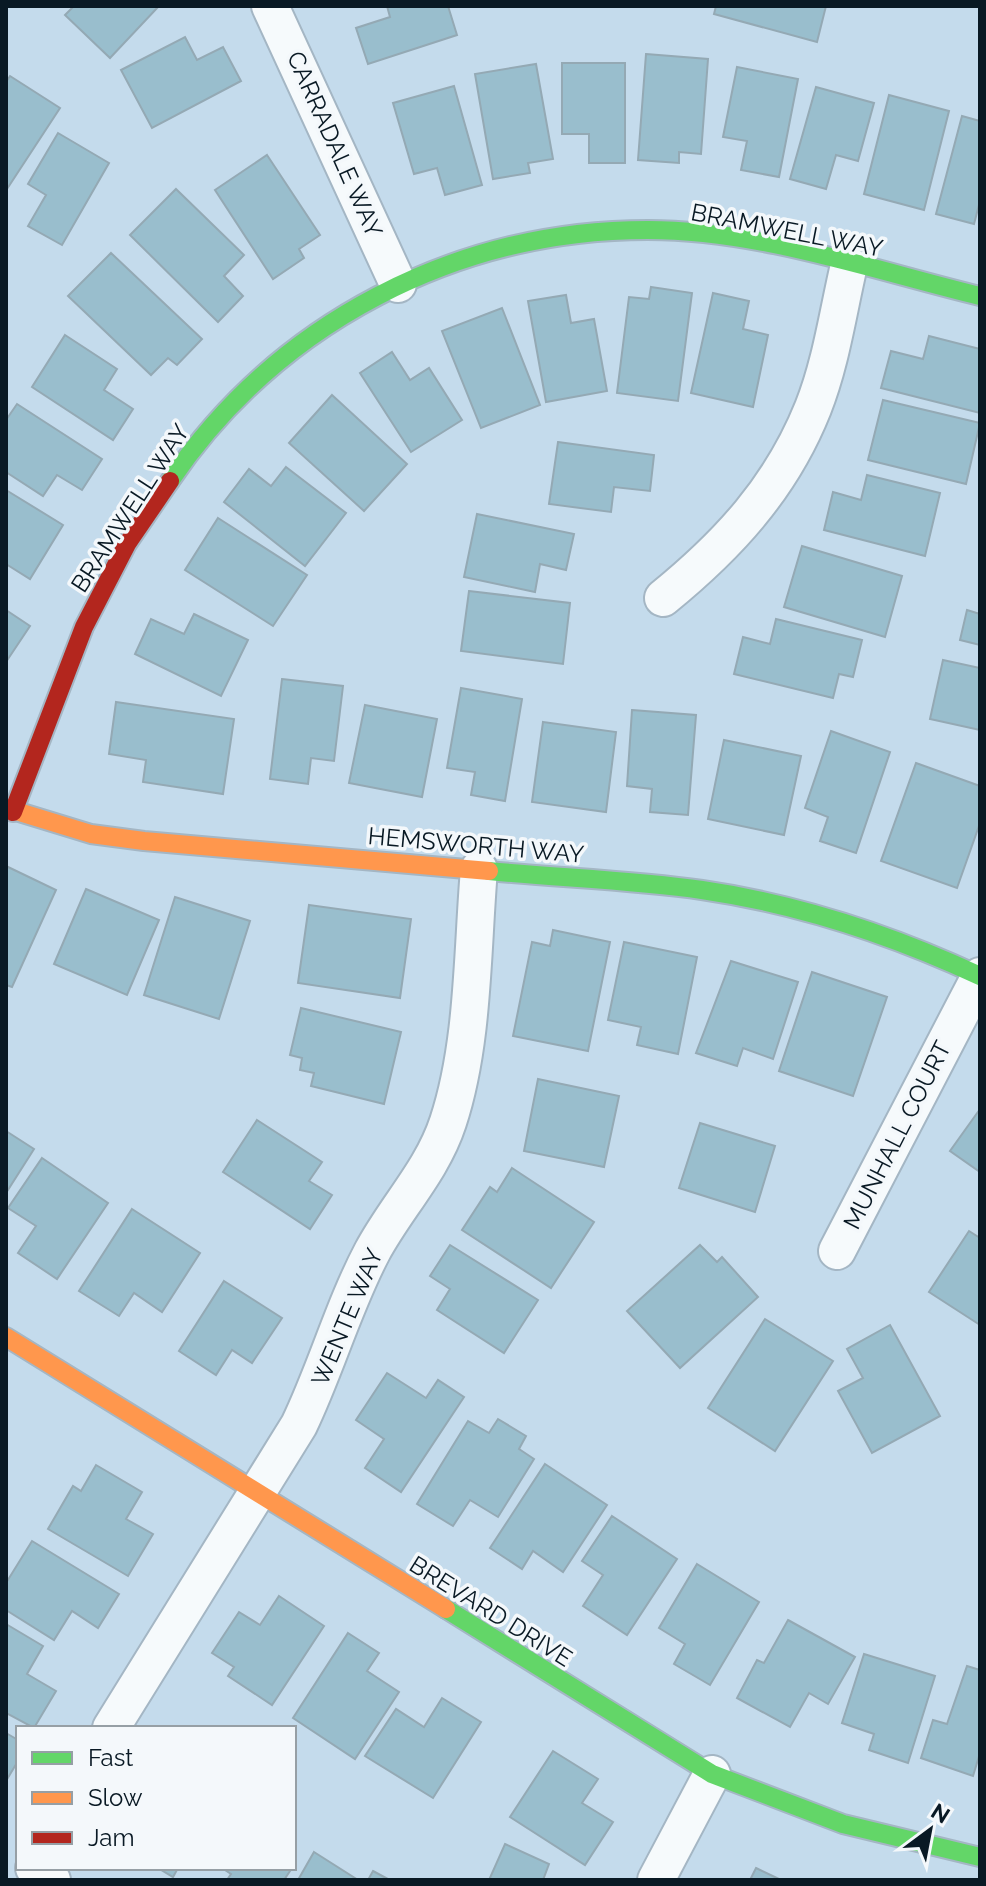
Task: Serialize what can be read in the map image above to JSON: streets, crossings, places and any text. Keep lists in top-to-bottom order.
{
  "streets": {
    "street": [
      "CARRADALE WAY",
      "BRAMWELL WAY",
      "HEMSWORTH WAY",
      "MUNHALL COURT",
      "WENTE WAY",
      "BREVARD DRIVE"
    ]
  },
  "crossings": [
    ["CARRADALE WAY", "BRAMWELL WAY"],
    ["BRAMWELL WAY", "HEMSWORTH WAY"],
    ["HEMSWORTH WAY", "MUNHALL COURT"],
    ["HEMSWORTH WAY", "WENTE WAY"],
    ["WENTE WAY", "BREVARD DRIVE"]
  ],
  "legend": ["Fast", "Slow", "Jam"],
  "north": "top right"
}
